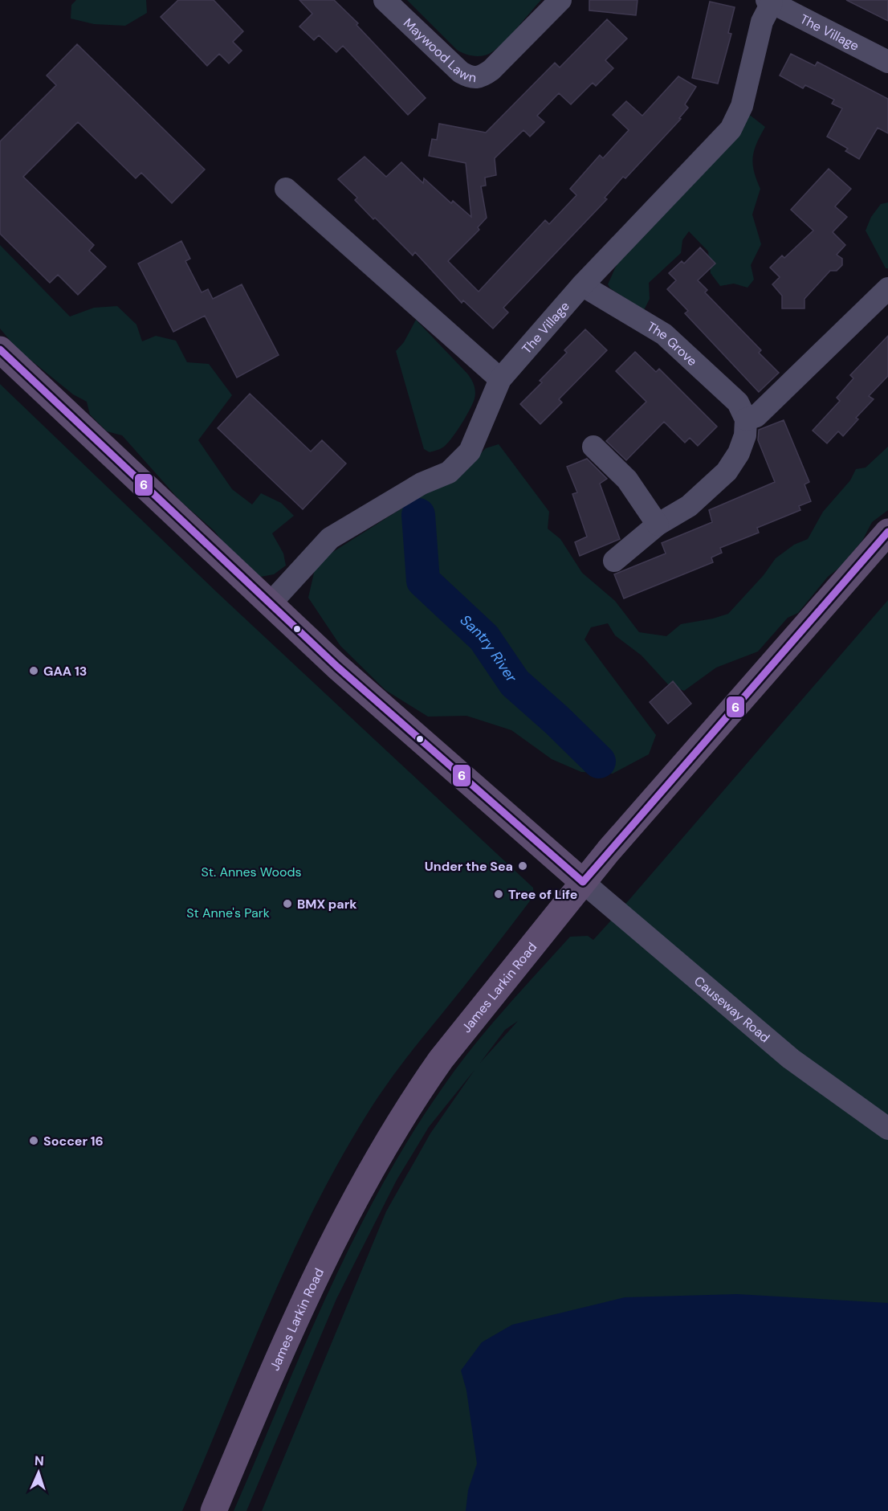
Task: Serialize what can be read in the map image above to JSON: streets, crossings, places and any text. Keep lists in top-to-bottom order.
{
  "streets": {
    "main road": ["James Larkin Road"],
    "street": [
      "The Village",
      "Maywood Lawn",
      "The Grove",
      "Causeway Road"
    ]
  },
  "crossings": [
    ["The Village", "The Grove"],
    ["James Larkin Road", "Causeway Road"]
  ],
  "water": ["Santry River"],
  "parks": ["St. Annes Woods", "St Anne's Park"],
  "places": [
    "GAA 13",
    "Under the Sea",
    "Tree of Life",
    "BMX park",
    "Soccer 16"
  ],
  "lines": ["transit line 6"],
  "north": "top"
}
